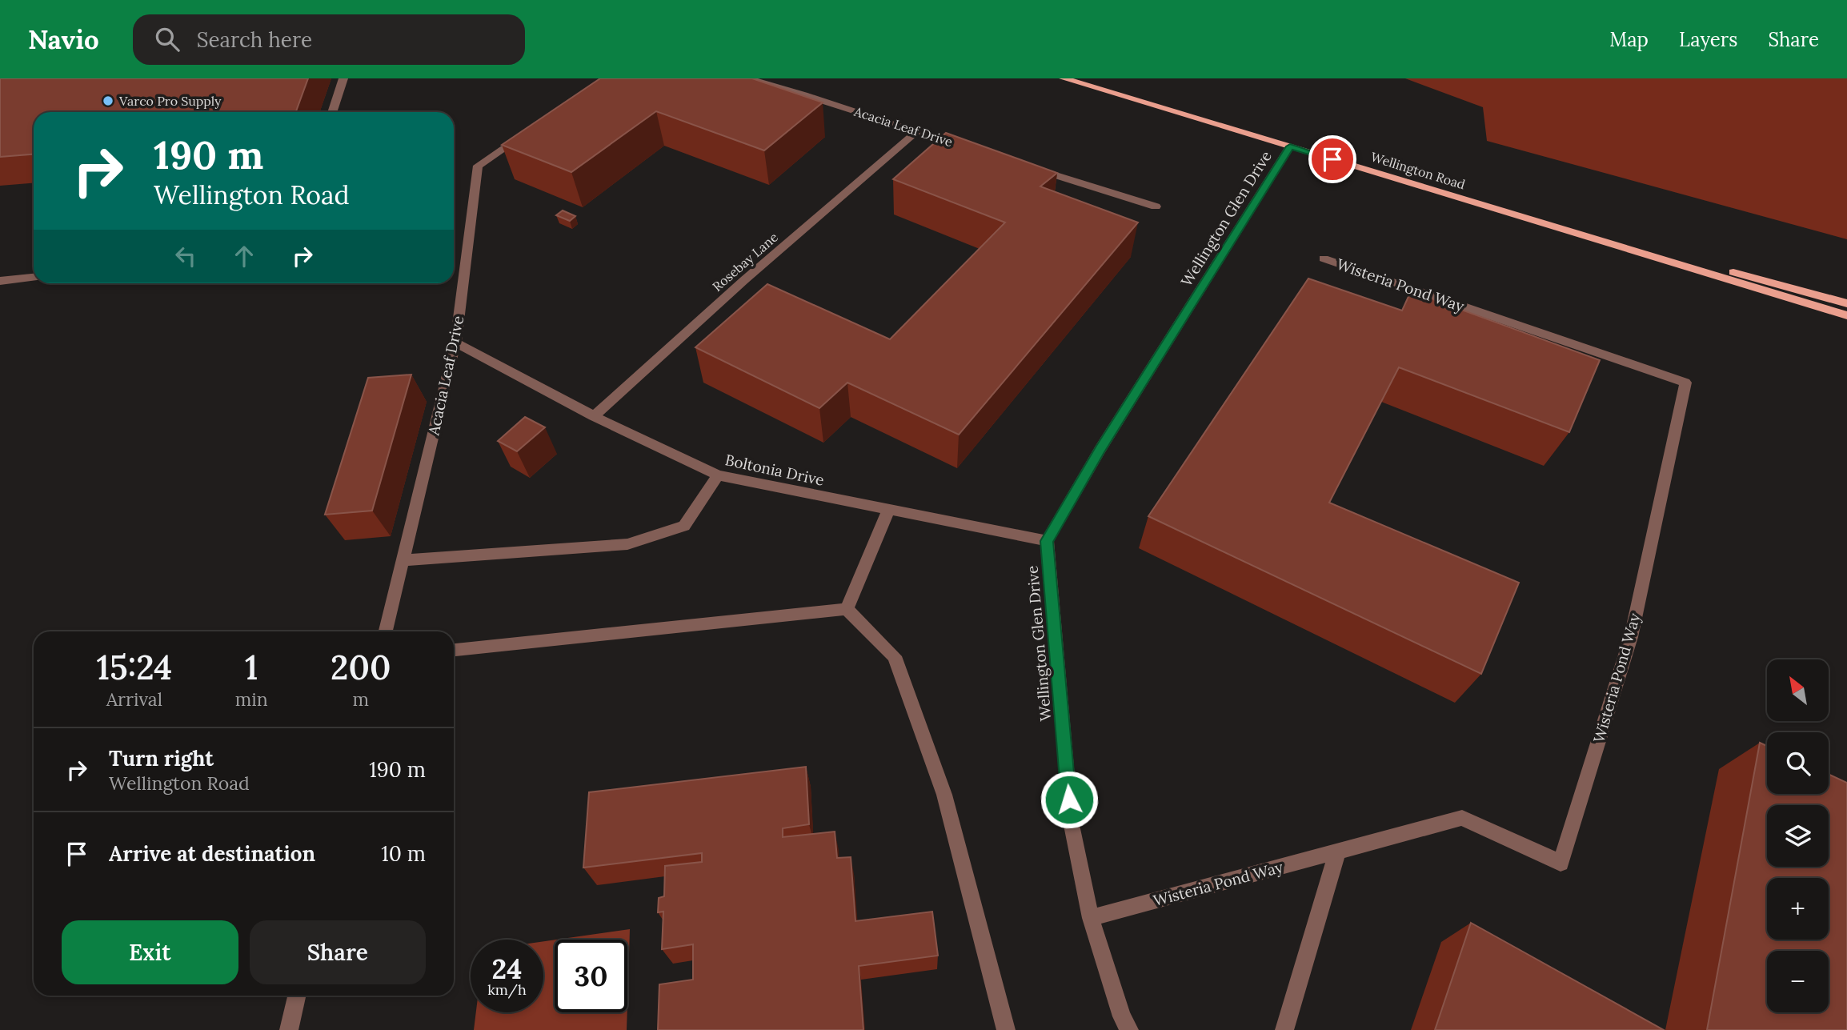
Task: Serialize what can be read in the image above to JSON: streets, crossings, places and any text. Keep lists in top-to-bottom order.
{
  "streets": {
    "main road": ["Wellington Road"],
    "street": [
      "Acacia Leaf Drive",
      "Wellington Glen Drive",
      "Rosebay Lane",
      "Wisteria Pond Way",
      "Boltonia Drive"
    ]
  },
  "crossings": [
    ["Acacia Leaf Drive", "Rosebay Lane"],
    ["Acacia Leaf Drive", "Boltonia Drive"],
    ["Wellington Road", "Wellington Glen Drive"],
    ["Wellington Glen Drive", "Wisteria Pond Way"],
    ["Wellington Glen Drive", "Boltonia Drive"],
    ["Rosebay Lane", "Boltonia Drive"]
  ],
  "places": ["Varco Pro Supply"],
  "north": "top left",
  "page": {
    "header": "Navio",
    "search": "Search here",
    "nav": ["Map", "Layers", "Share"],
    "turn": ["190 m", "Wellington Road"],
    "eta": [
      "15:24",
      "Arrival",
      "1",
      "min",
      "200",
      "m"
    ],
    "map_buttons": ["+", "−"],
    "list": [
      {
        "name": "Turn right",
        "note": "Wellington Road",
        "value": "190 m"
      },
      {
        "name": "Arrive at destination",
        "value": "10 m"
      }
    ],
    "buttons": ["Exit", "Share"],
    "speed": "24 km/h",
    "limit": "30"
  }
}
